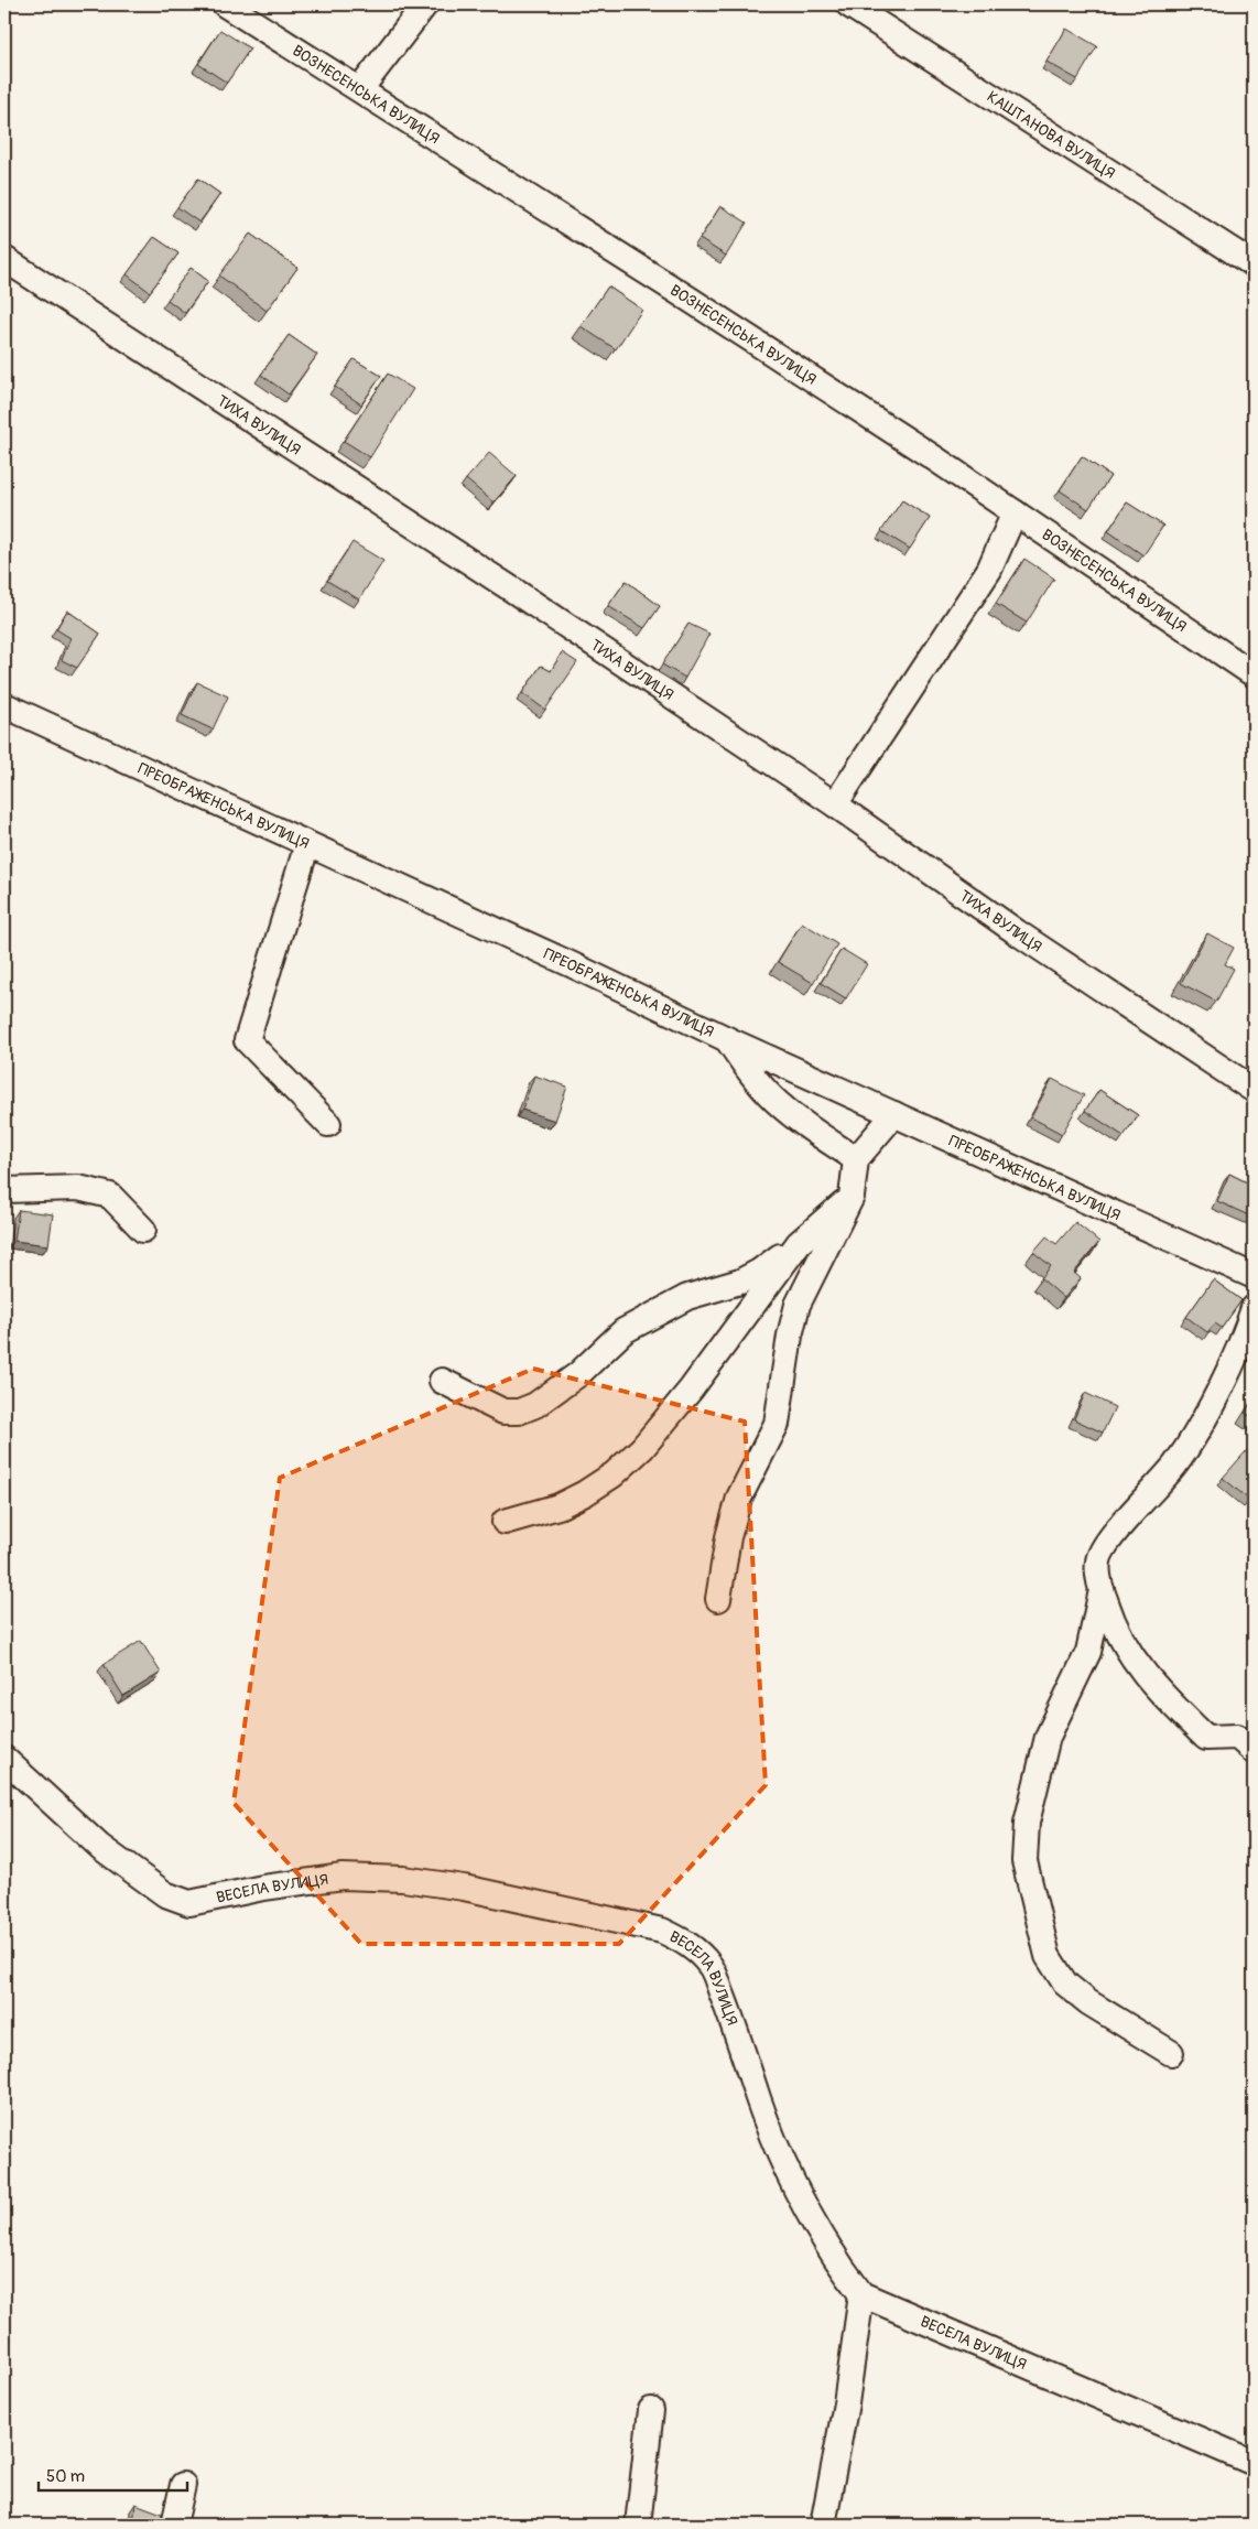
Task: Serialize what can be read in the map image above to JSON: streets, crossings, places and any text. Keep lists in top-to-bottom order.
{
  "streets": {
    "street": [
      "ВОЗНЕСЕНСЬКА ВУЛИЦЯ",
      "КАШТАНОВА ВУЛИЦЯ",
      "ТИХА ВУЛИЦЯ",
      "ПРЕОБРАЖЕНСЬКА ВУЛИЦЯ",
      "ВЕСЕЛА ВУЛИЦЯ"
    ]
  },
  "scale_bar": "50 m"
}
